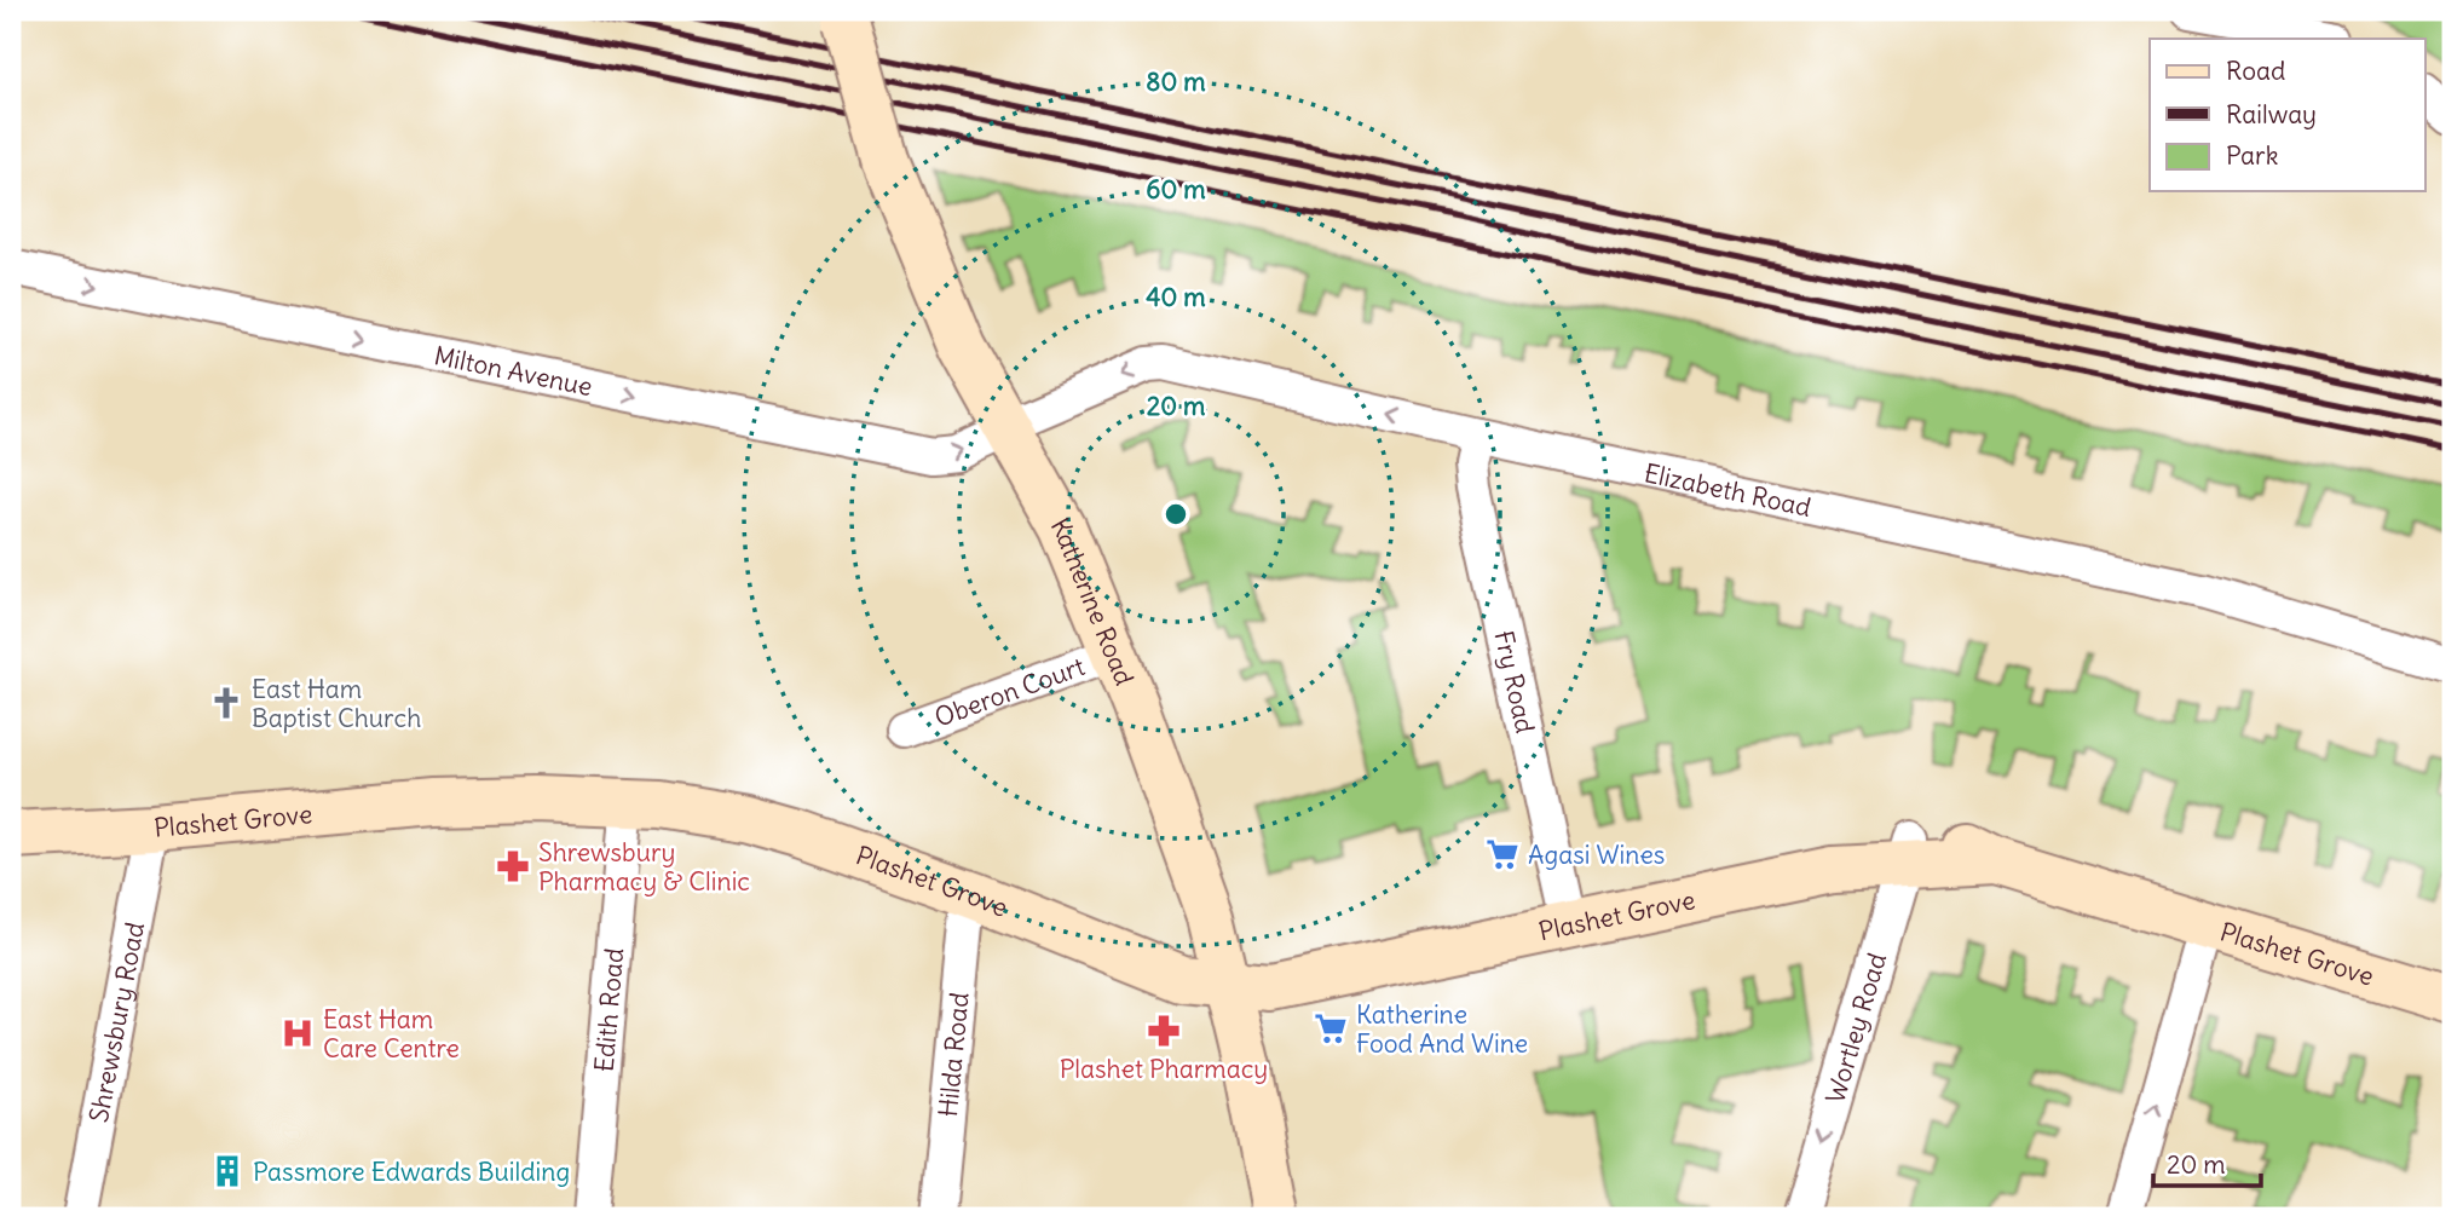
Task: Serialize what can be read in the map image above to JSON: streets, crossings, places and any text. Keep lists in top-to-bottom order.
{
  "streets": {
    "main road": ["Katherine Road", "Plashet Grove"],
    "street": [
      "Milton Avenue",
      "Elizabeth Road",
      "Fry Road",
      "Oberon Court",
      "Edith Road",
      "Shrewsbury Road",
      "Wortley Road",
      "Hilda Road"
    ]
  },
  "crossings": [
    ["Milton Avenue", "Elizabeth Road"],
    ["Milton Avenue", "Katherine Road"],
    ["Elizabeth Road", "Katherine Road"],
    ["Elizabeth Road", "Fry Road"],
    ["Katherine Road", "Oberon Court"],
    ["Katherine Road", "Plashet Grove"],
    ["Fry Road", "Plashet Grove"],
    ["Plashet Grove", "Edith Road"],
    ["Plashet Grove", "Shrewsbury Road"],
    ["Plashet Grove", "Wortley Road"],
    ["Plashet Grove", "Hilda Road"]
  ],
  "one_way": ["Milton Avenue", "Wortley Road"],
  "places": {
    "church": ["East Ham Baptist Church"],
    "supermarket": ["Agasi Wines", "Katherine Food And Wine"],
    "pharmacy": ["Shrewsbury Pharmacy & Clinic", "Plashet Pharmacy"],
    "hospital": ["East Ham Care Centre"],
    "building": ["Passmore Edwards Building"]
  },
  "legend": ["Road", "Railway", "Park"],
  "scale_bar": "20 m",
  "rings": [
    "80 m",
    "60 m",
    "40 m",
    "20 m"
  ]
}
